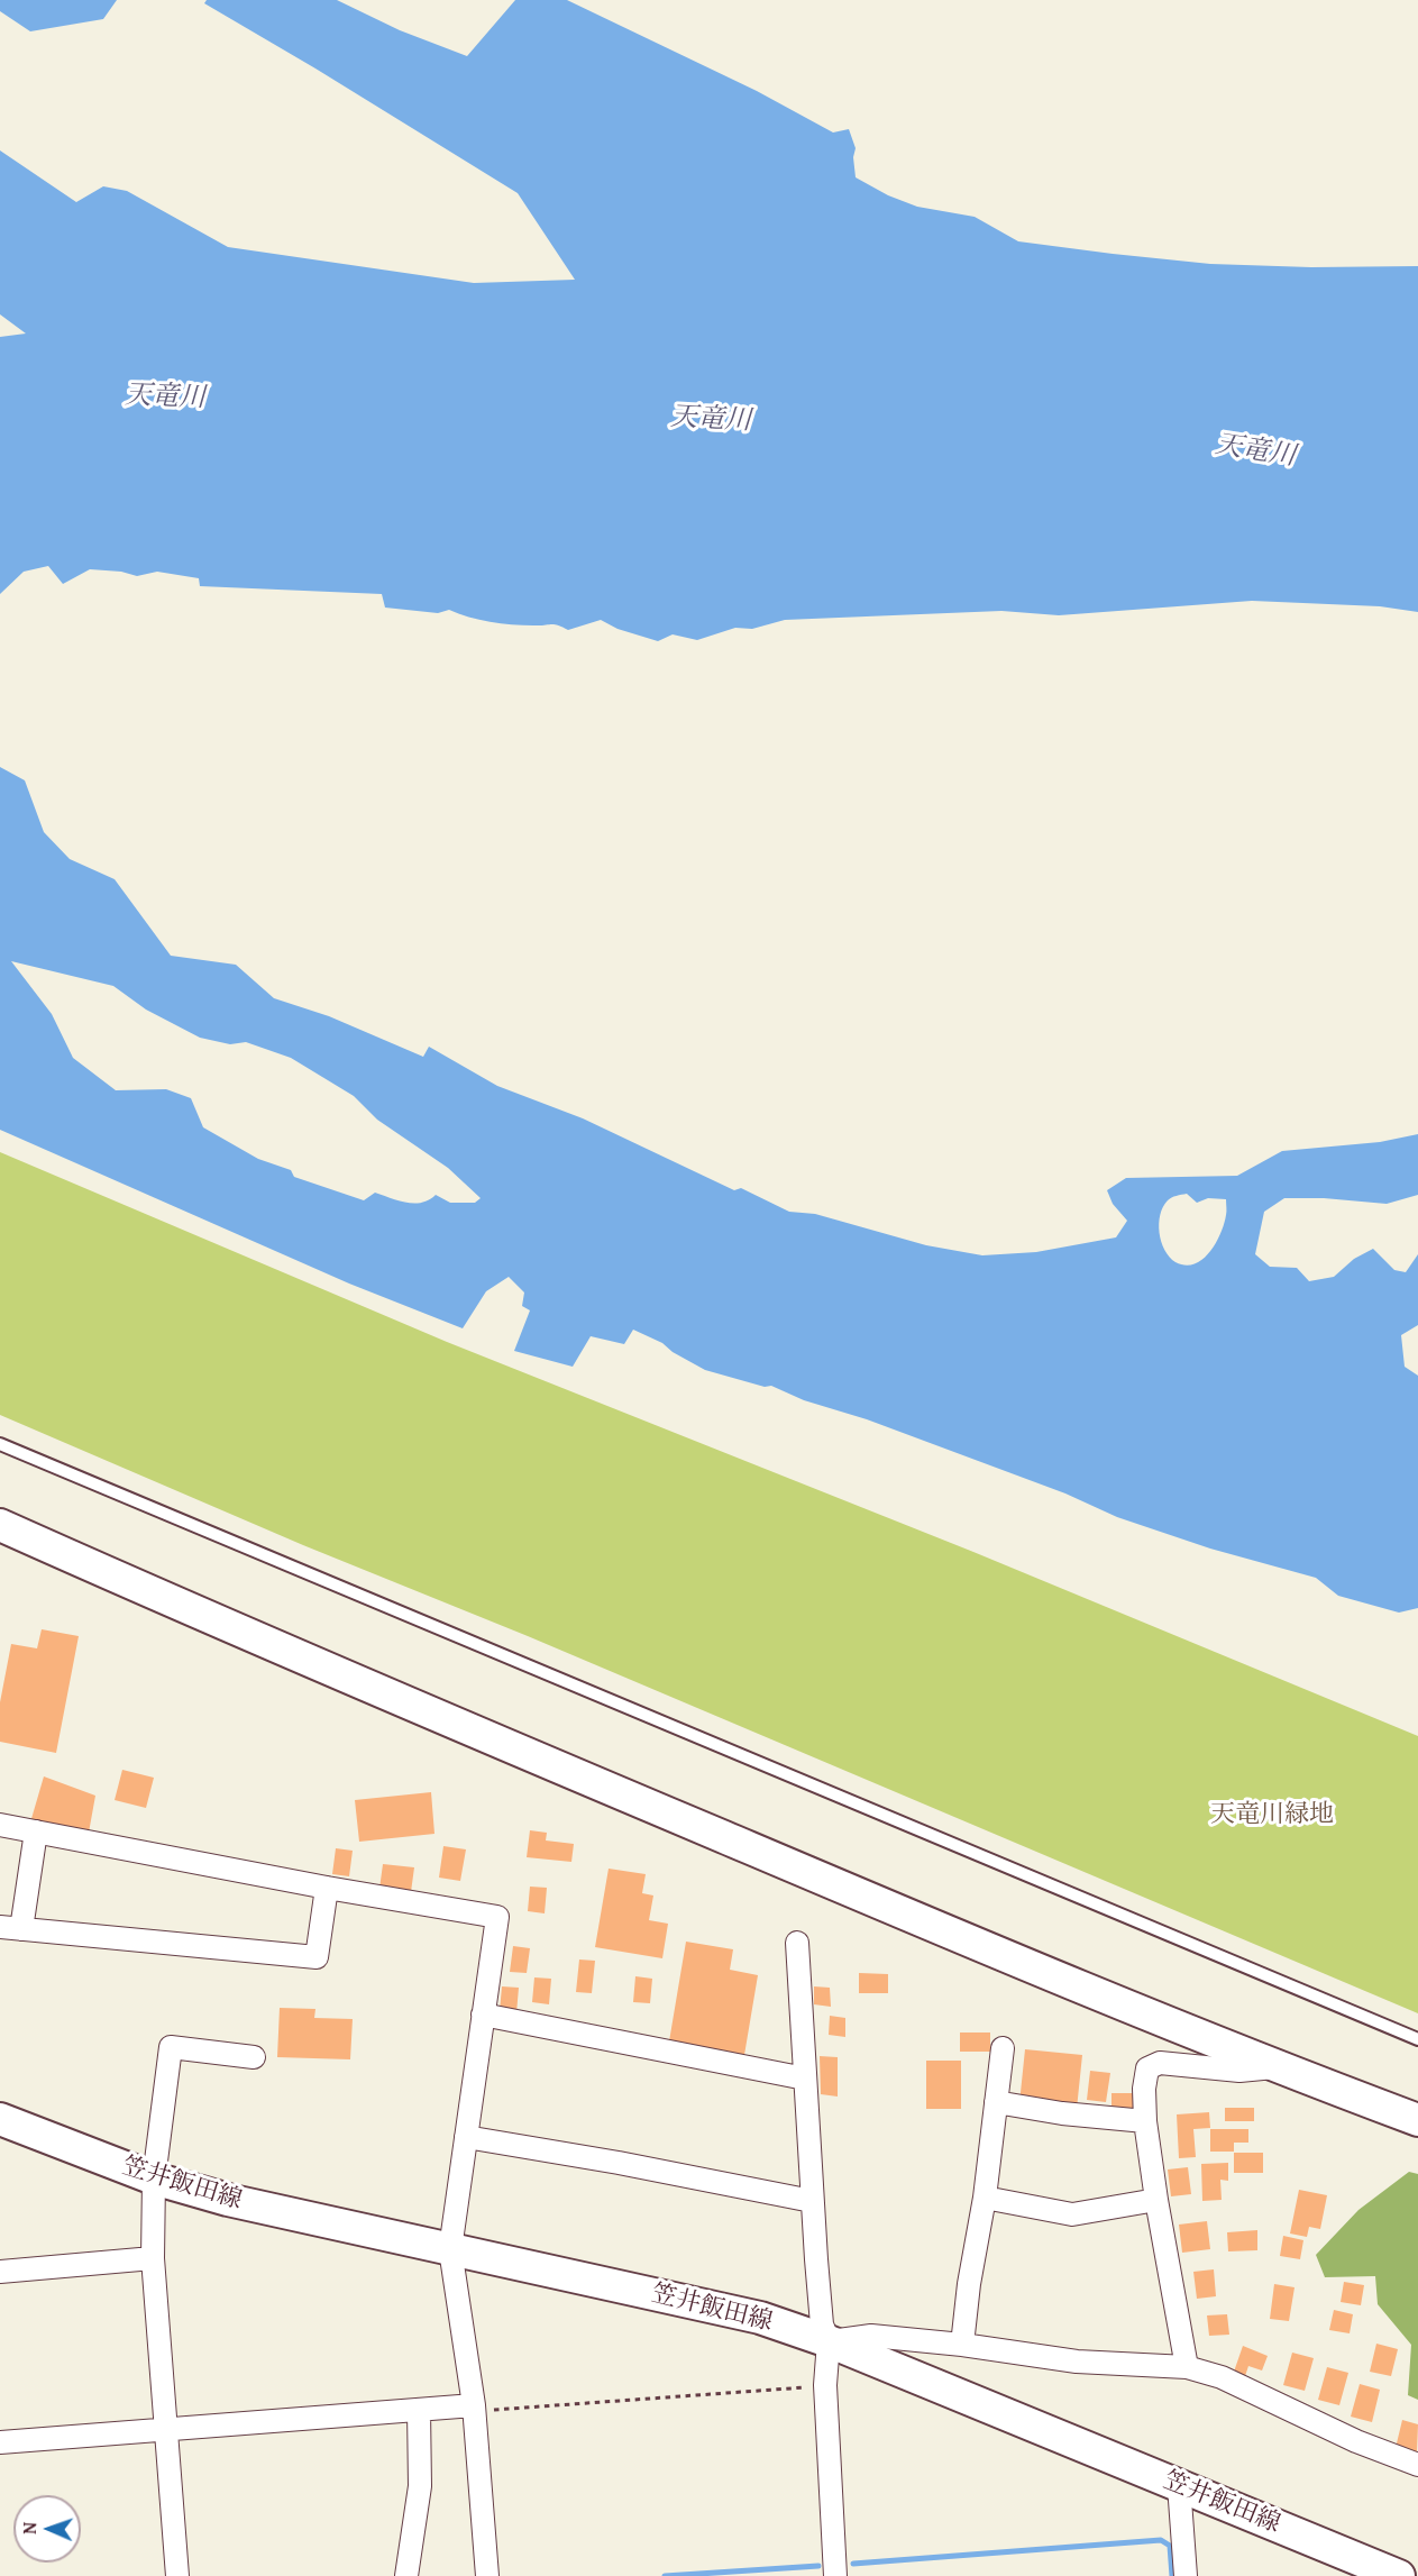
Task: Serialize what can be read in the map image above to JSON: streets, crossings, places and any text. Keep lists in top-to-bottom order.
{
  "streets": {
    "street": ["笠井飯田線"]
  },
  "water": ["天竜川"],
  "parks": ["天竜川緑地"],
  "north": "left"
}
